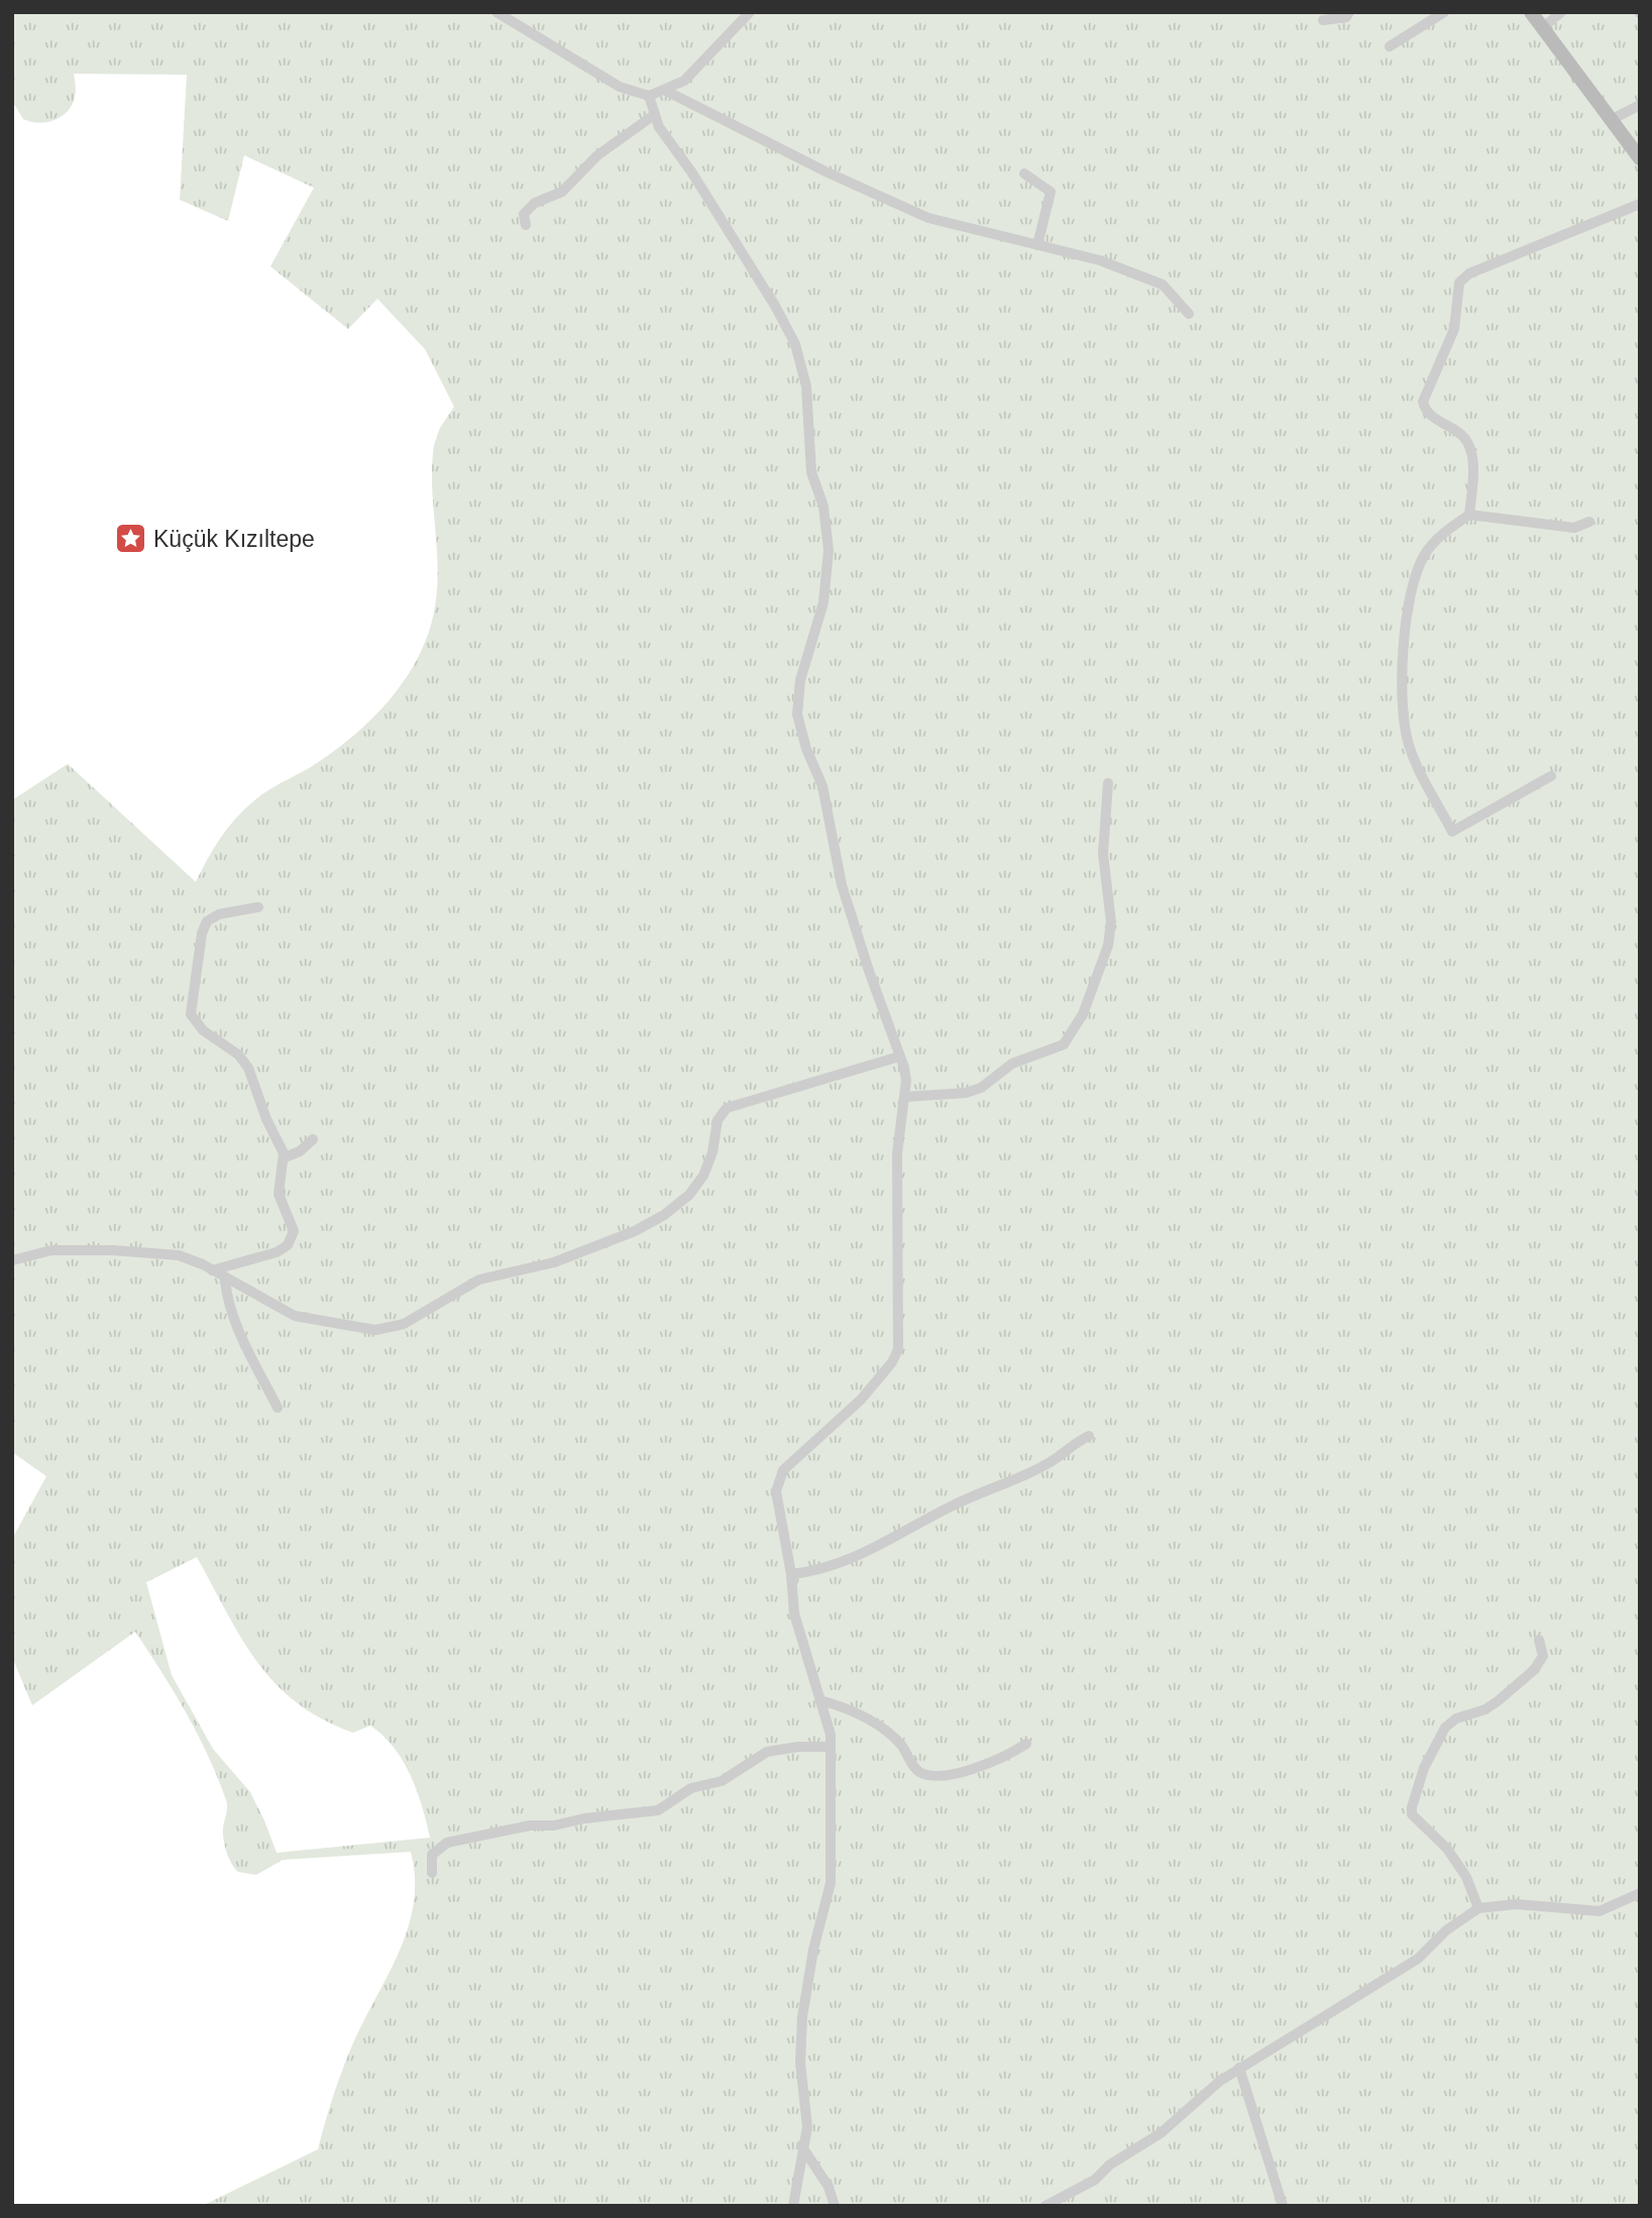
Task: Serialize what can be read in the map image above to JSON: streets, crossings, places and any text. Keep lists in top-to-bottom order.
{
  "places": {
    "place": ["Küçük Kızıltepe"]
  }
}
